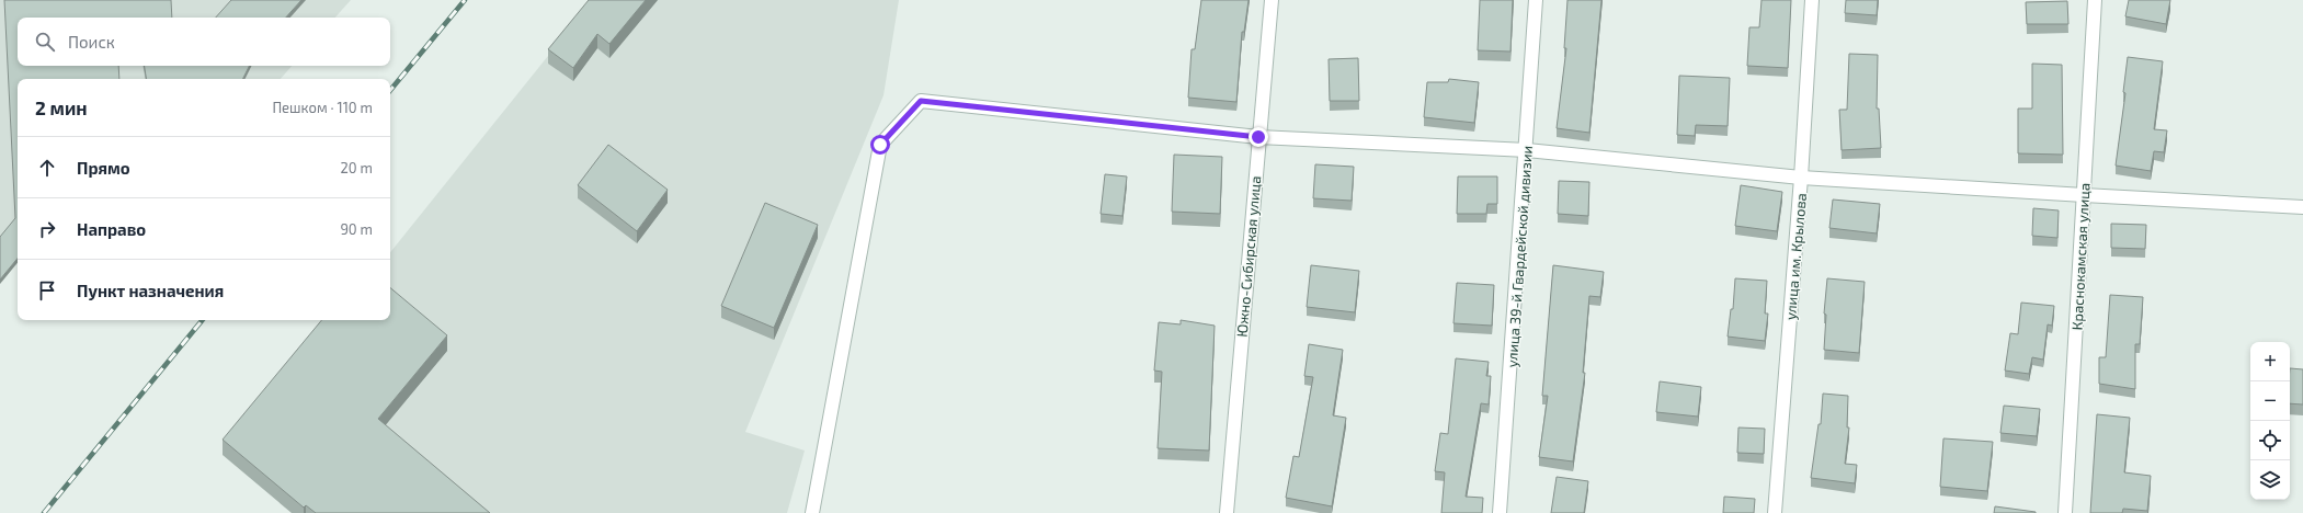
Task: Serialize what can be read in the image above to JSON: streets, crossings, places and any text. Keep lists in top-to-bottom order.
{
  "streets": {
    "street": [
      "Южно-Сибирская улица",
      "улица 39-й Гвардейской дивизии",
      "улица им. Крылова",
      "Краснокамская улица"
    ]
  },
  "page": {
    "search": "Поиск",
    "heading": ["2 мин", "Пешком · 110 m"],
    "list": [
      ["Прямо", "20 m"],
      ["Направо", "90 m"],
      "Пункт назначения"
    ],
    "map_buttons": ["+", "−"]
  }
}
